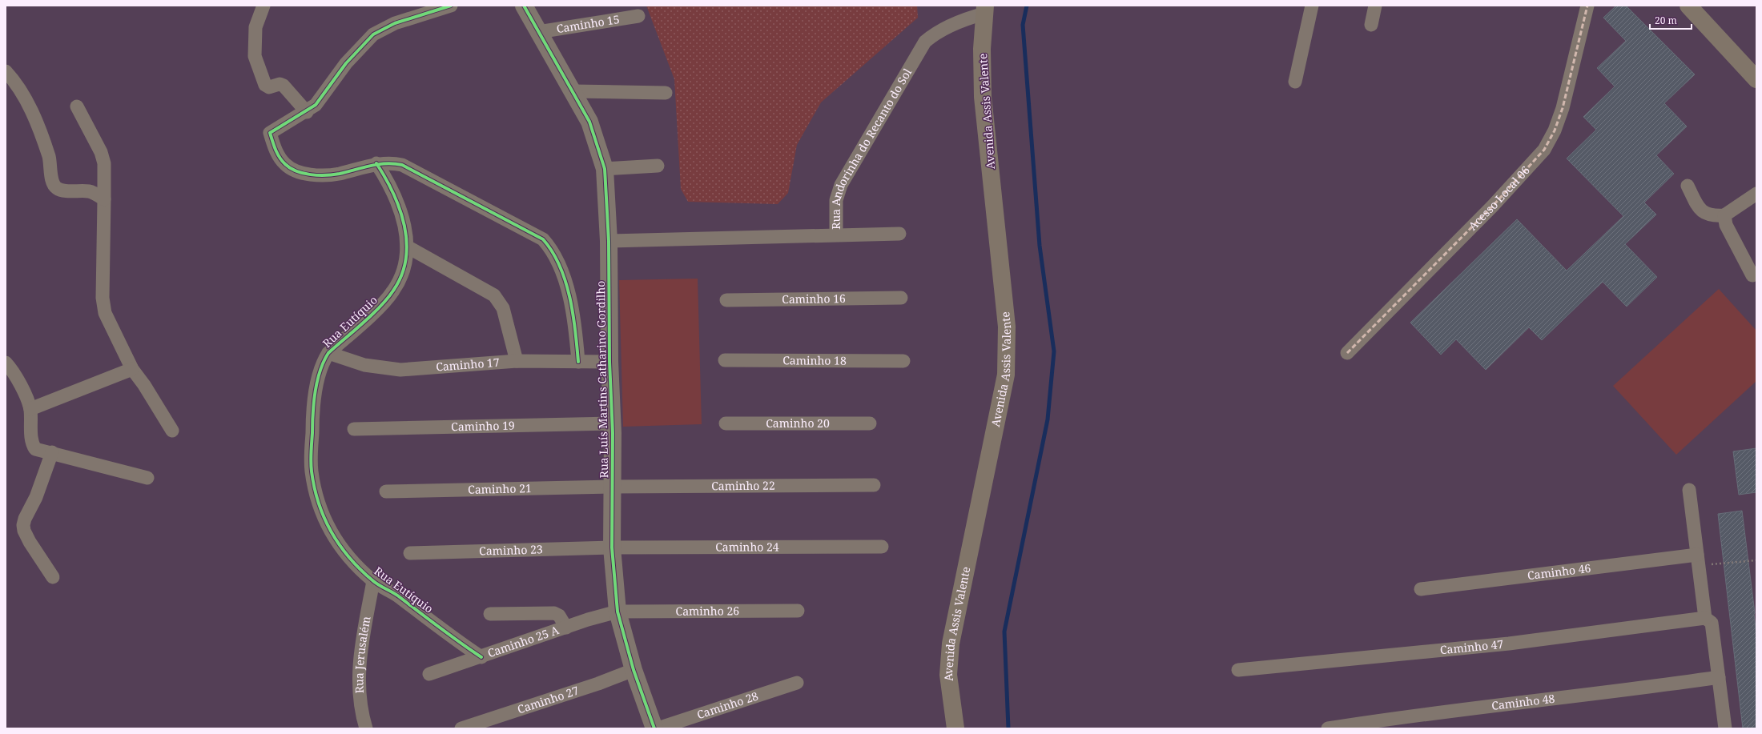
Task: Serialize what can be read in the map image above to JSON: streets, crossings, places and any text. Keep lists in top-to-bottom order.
{
  "streets": {
    "main road": ["Avenida Assis Valente"],
    "street": [
      "Caminho 15",
      "Rua Andorinha do Recanto do Sol",
      "Acesso Local 06",
      "Caminho 16",
      "Rua Eutíquio",
      "Caminho 18",
      "Caminho 17",
      "Rua Luís Martins Catharino Gordilho",
      "Caminho 20",
      "Caminho 19",
      "Caminho 22",
      "Caminho 21",
      "Caminho 24",
      "Caminho 23",
      "Caminho 46",
      "Caminho 26",
      "Caminho 25 A",
      "Caminho 47",
      "Rua Jerusalém",
      "Caminho 27",
      "Caminho 48",
      "Caminho 28"
    ]
  },
  "crossings": [
    ["Caminho 15", "Rua Luís Martins Catharino Gordilho"],
    ["Avenida Assis Valente", "Rua Andorinha do Recanto do Sol"],
    ["Rua Andorinha do Recanto do Sol", "Rua Luís Martins Catharino Gordilho"],
    ["Rua Eutíquio", "Caminho 17"],
    ["Rua Eutíquio", "Caminho 25 A"],
    ["Rua Eutíquio", "Rua Jerusalém"],
    ["Caminho 17", "Rua Luís Martins Catharino Gordilho"],
    ["Rua Luís Martins Catharino Gordilho", "Caminho 19"],
    ["Rua Luís Martins Catharino Gordilho", "Caminho 22"],
    ["Rua Luís Martins Catharino Gordilho", "Caminho 21"],
    ["Rua Luís Martins Catharino Gordilho", "Caminho 24"],
    ["Rua Luís Martins Catharino Gordilho", "Caminho 23"],
    ["Rua Luís Martins Catharino Gordilho", "Caminho 26"],
    ["Rua Luís Martins Catharino Gordilho", "Caminho 25 A"],
    ["Rua Luís Martins Catharino Gordilho", "Caminho 27"],
    ["Caminho 22", "Caminho 21"],
    ["Caminho 24", "Caminho 23"],
    ["Caminho 26", "Caminho 25 A"]
  ],
  "scale_bar": "20 m"
}
